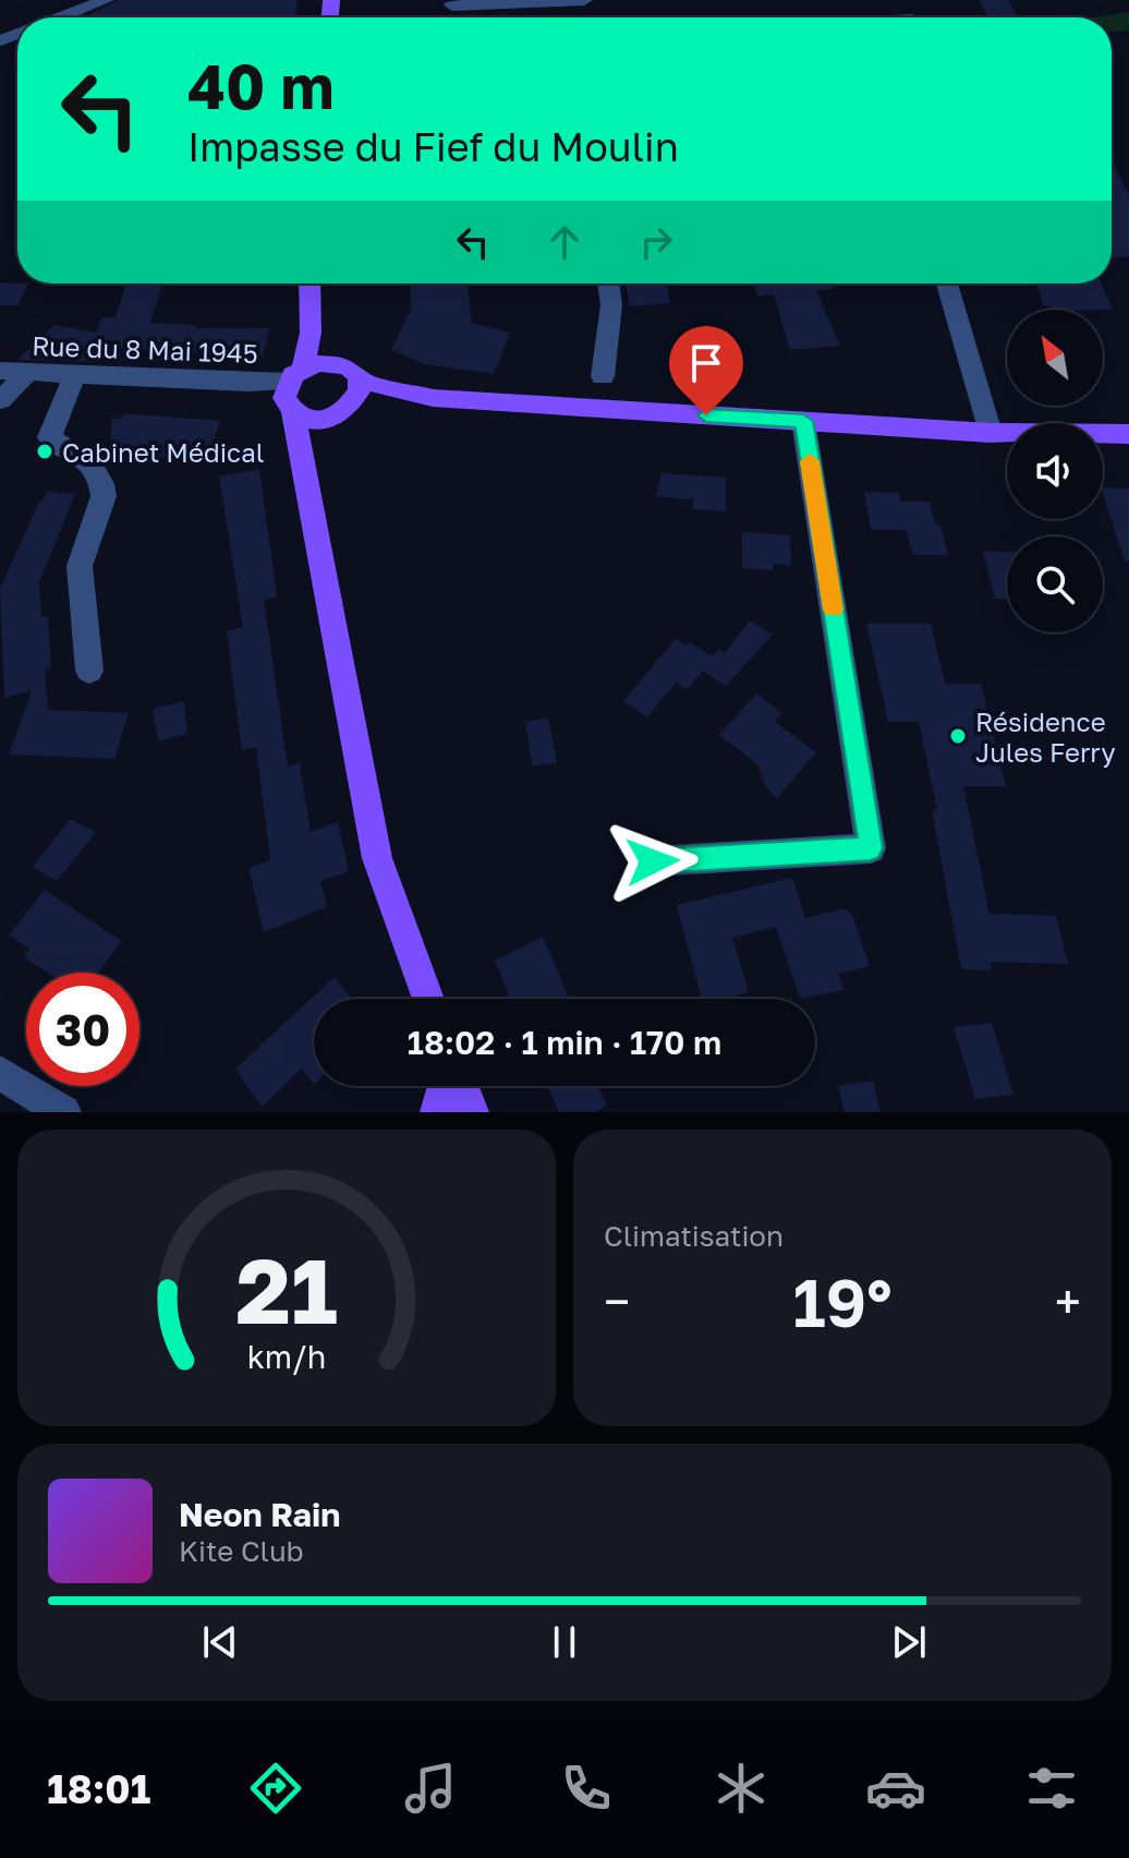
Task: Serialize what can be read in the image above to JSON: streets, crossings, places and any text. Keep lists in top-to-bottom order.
{
  "streets": {
    "street": ["Rue du 8 Mai 1945"]
  },
  "places": ["Cabinet Médical", "Résidence Jules Ferry"],
  "north": "top left",
  "page": {
    "turn": ["40 m", "Impasse du Fief du Moulin"],
    "limit": "30",
    "trip": "18:02 · 1 min · 170 m",
    "tile": "Climatisation",
    "heat": ["−", "19°", "+"],
    "song": ["Neon Rain", "Kite Club"],
    "tabs": "18:01",
    "gauge": ["21", "km/h"]
  }
}
